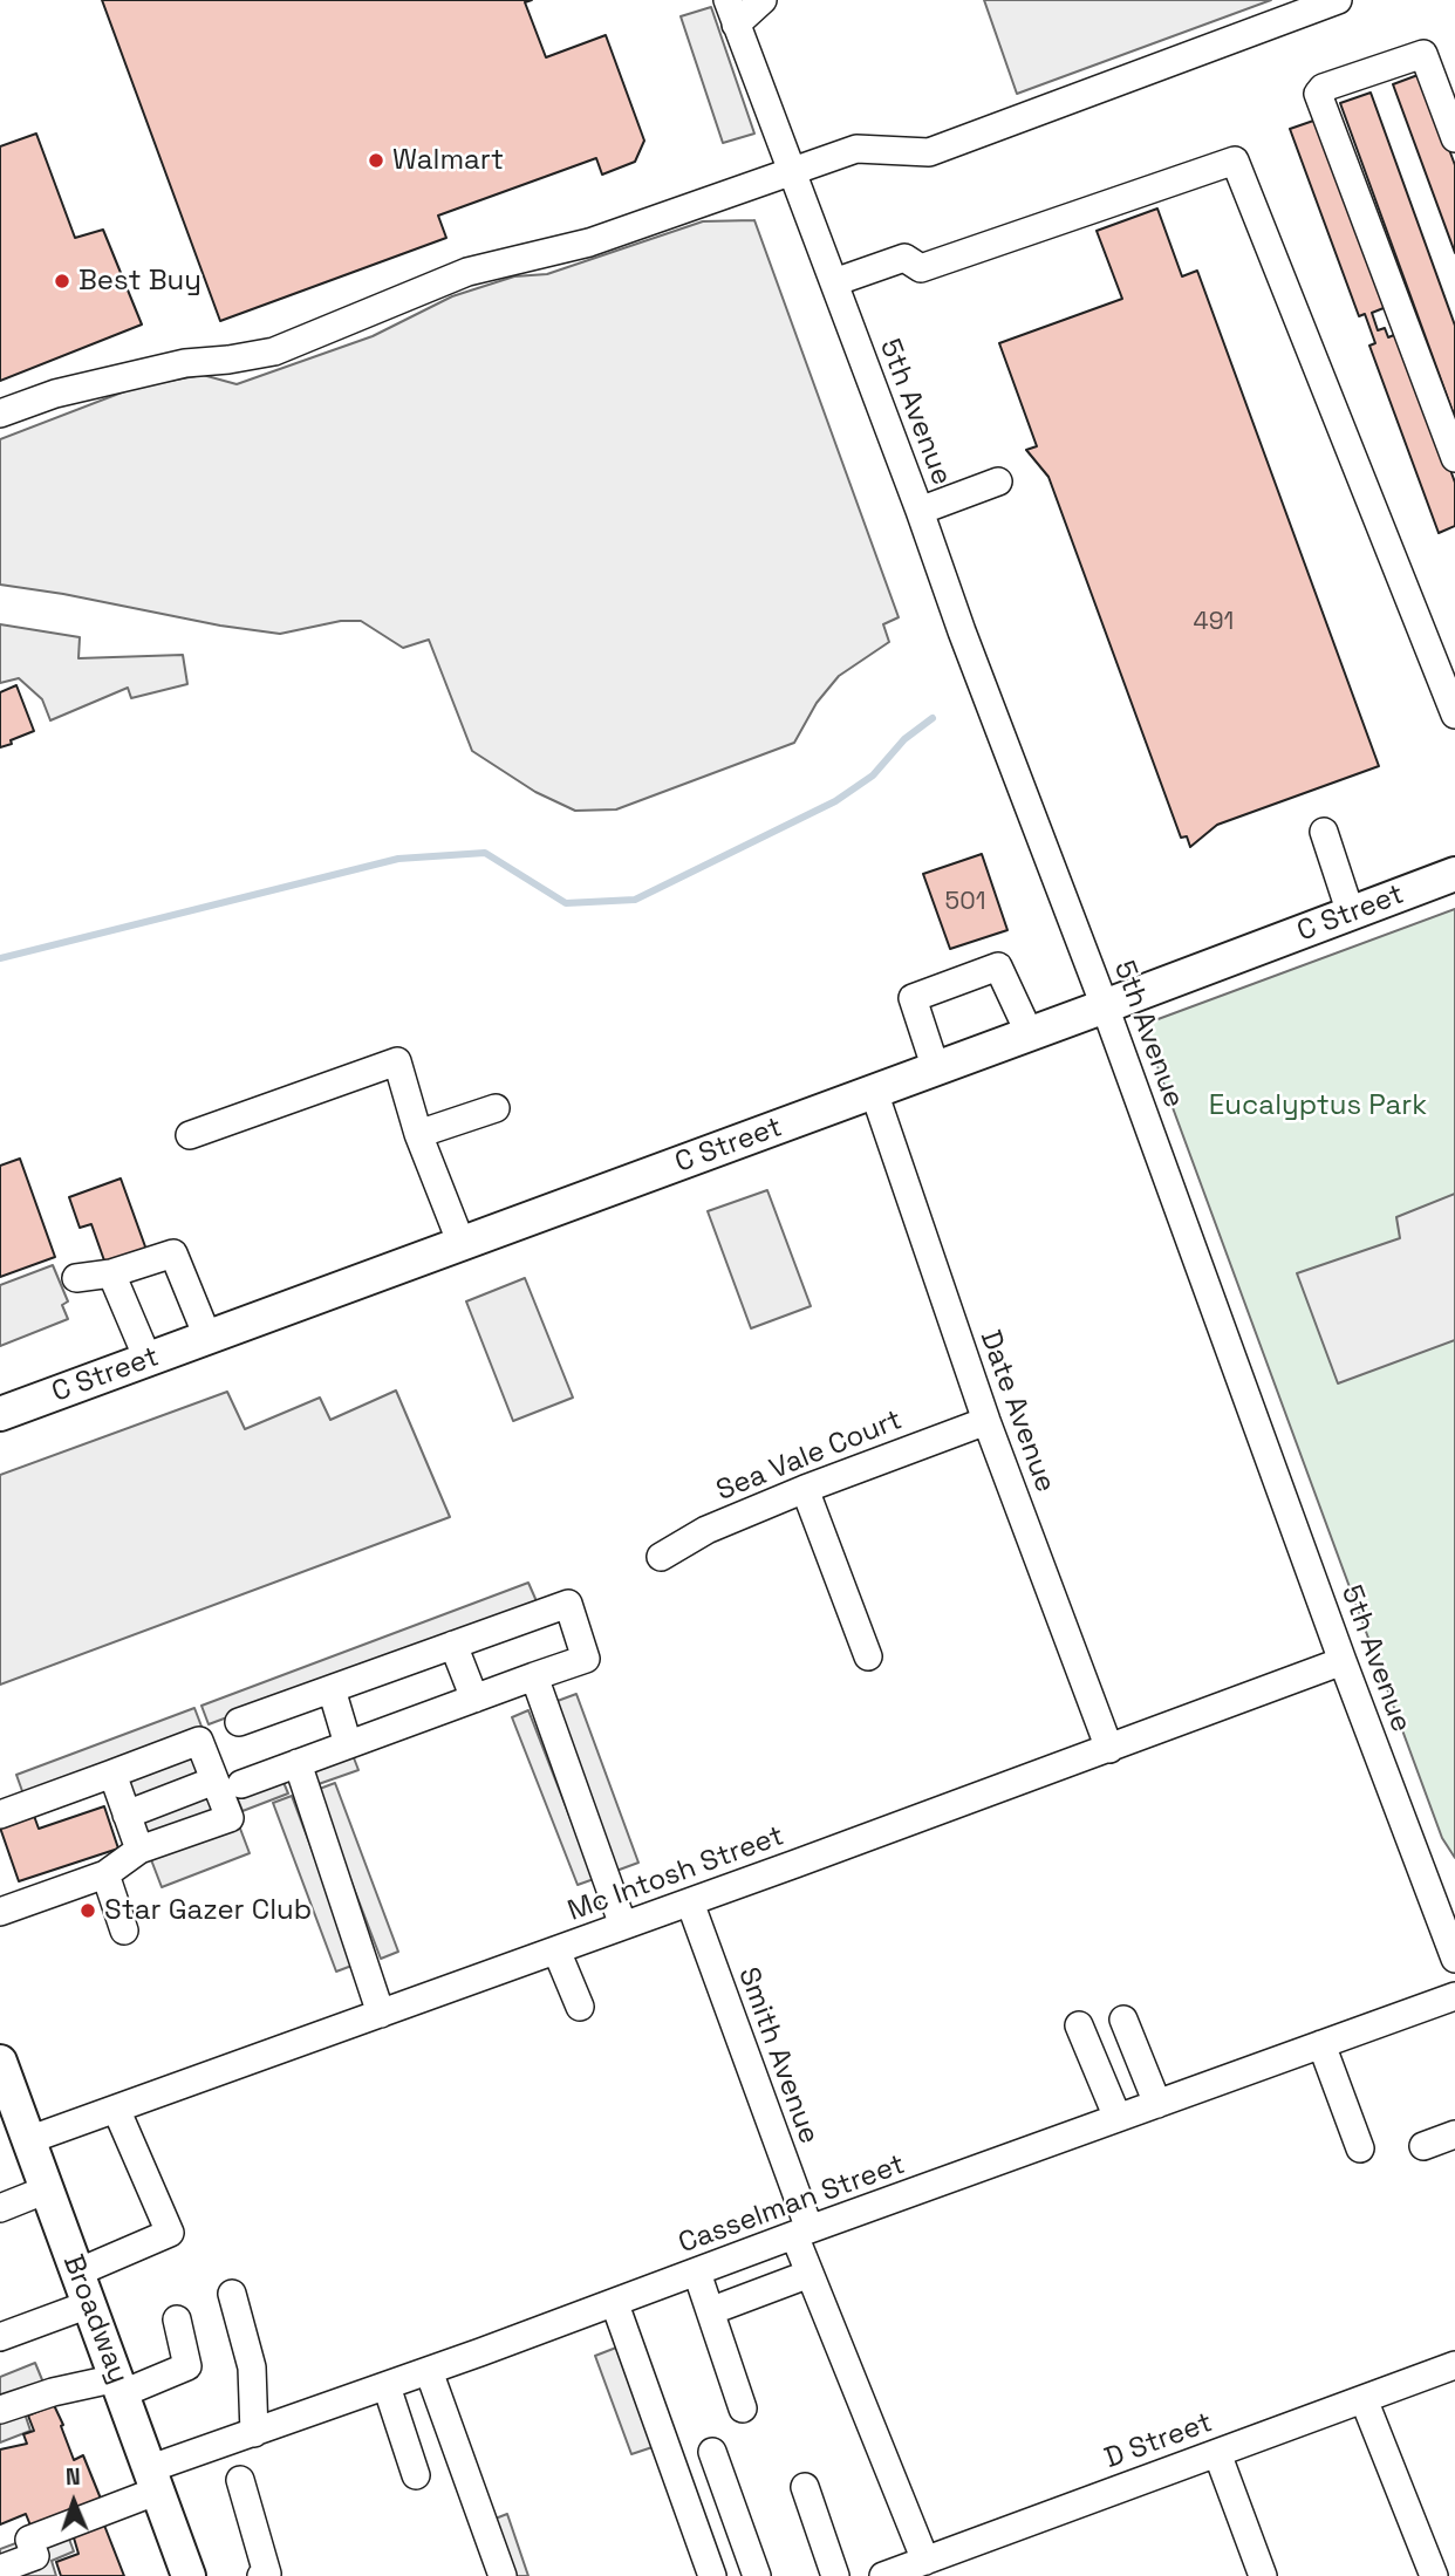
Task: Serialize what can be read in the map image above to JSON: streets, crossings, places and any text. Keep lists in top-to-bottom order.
{
  "streets": {
    "main road": ["C Street", "Broadway"],
    "street": [
      "5th Avenue",
      "Date Avenue",
      "Sea Vale Court",
      "Mc Intosh Street",
      "Smith Avenue",
      "Casselman Street",
      "D Street"
    ]
  },
  "crossings": [
    ["5th Avenue", "C Street"],
    ["5th Avenue", "Mc Intosh Street"],
    ["C Street", "Date Avenue"],
    ["Date Avenue", "Sea Vale Court"],
    ["Date Avenue", "Mc Intosh Street"],
    ["Mc Intosh Street", "Smith Avenue"],
    ["Mc Intosh Street", "Broadway"],
    ["Smith Avenue", "Casselman Street"],
    ["Smith Avenue", "D Street"],
    ["Casselman Street", "Broadway"]
  ],
  "parks": ["Eucalyptus Park"],
  "places": ["Walmart", "Best Buy", "Star Gazer Club"],
  "house_numbers": ["491", "501"],
  "north": "top"
}
